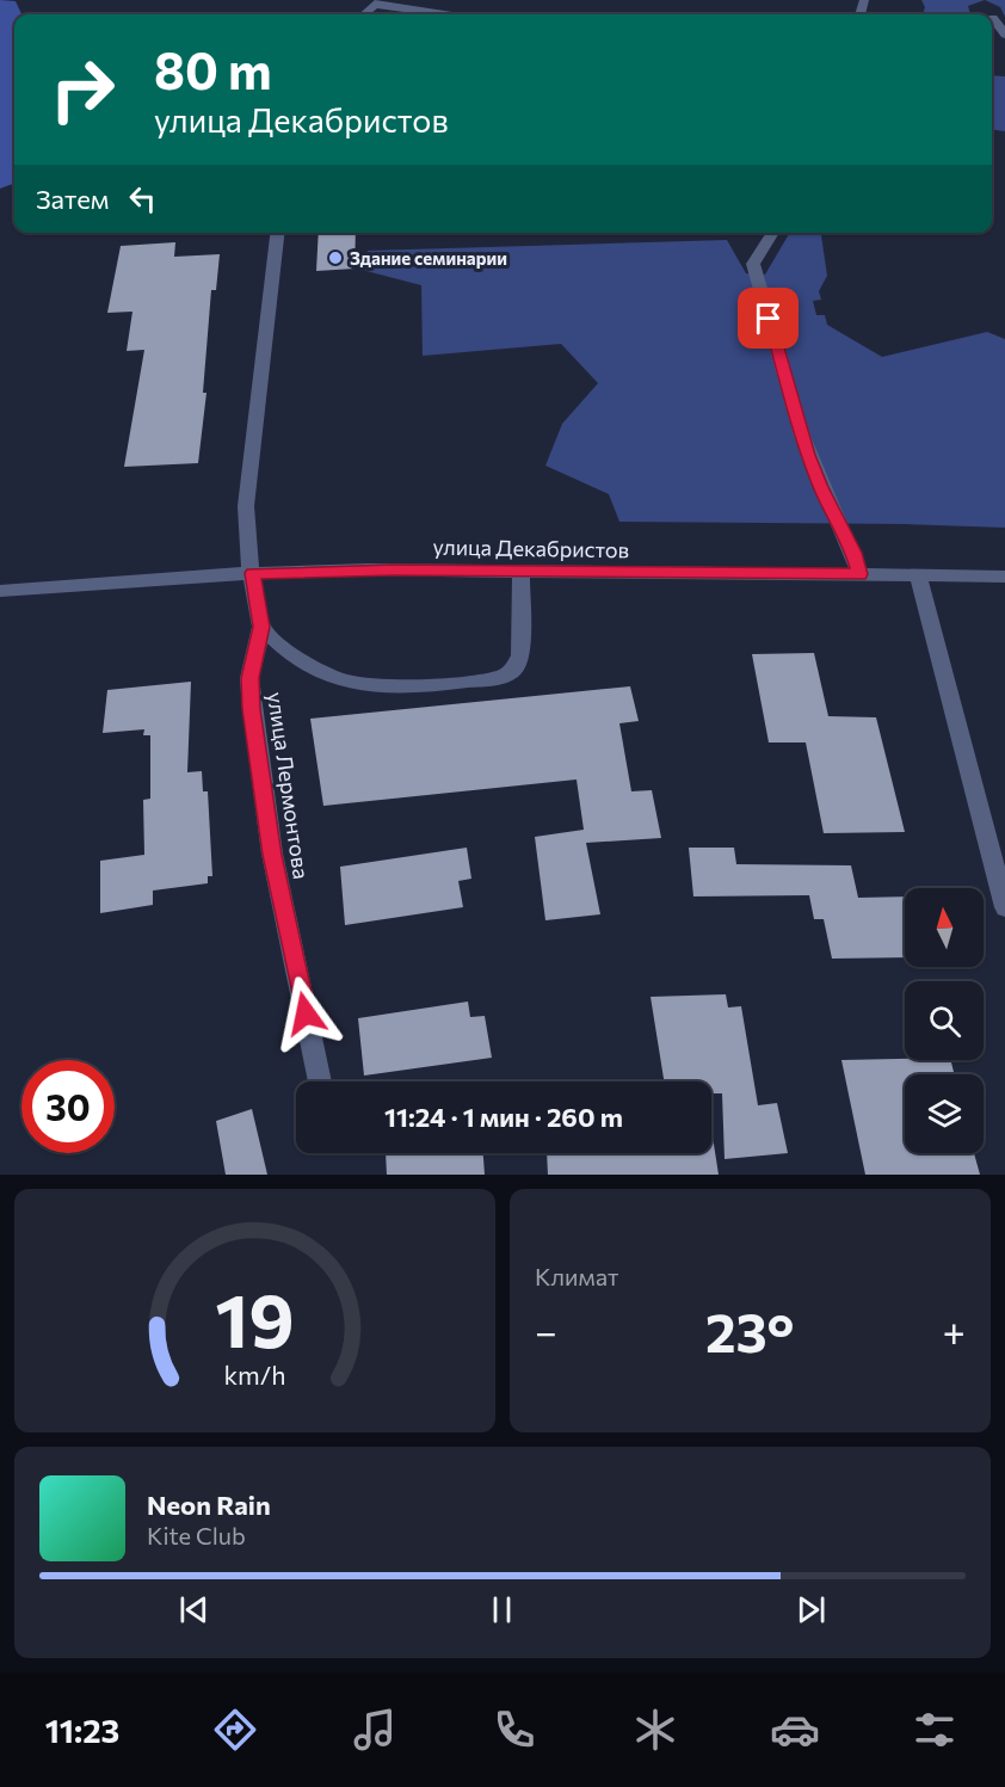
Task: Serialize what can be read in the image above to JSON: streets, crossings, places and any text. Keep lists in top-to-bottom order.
{
  "streets": {
    "street": ["улица Декабристов", "улица Лермонтова"]
  },
  "crossings": [
    ["улица Декабристов", "улица Лермонтова"]
  ],
  "places": ["Здание семинарии"],
  "north": "top",
  "page": {
    "turn": ["80 m", "улица Декабристов"],
    "then": "Затем",
    "limit": "30",
    "trip": "11:24 · 1 мин · 260 m",
    "tile": "Климат",
    "heat": ["−", "23°", "+"],
    "song": ["Neon Rain", "Kite Club"],
    "tabs": "11:23",
    "gauge": ["19", "km/h"]
  }
}
